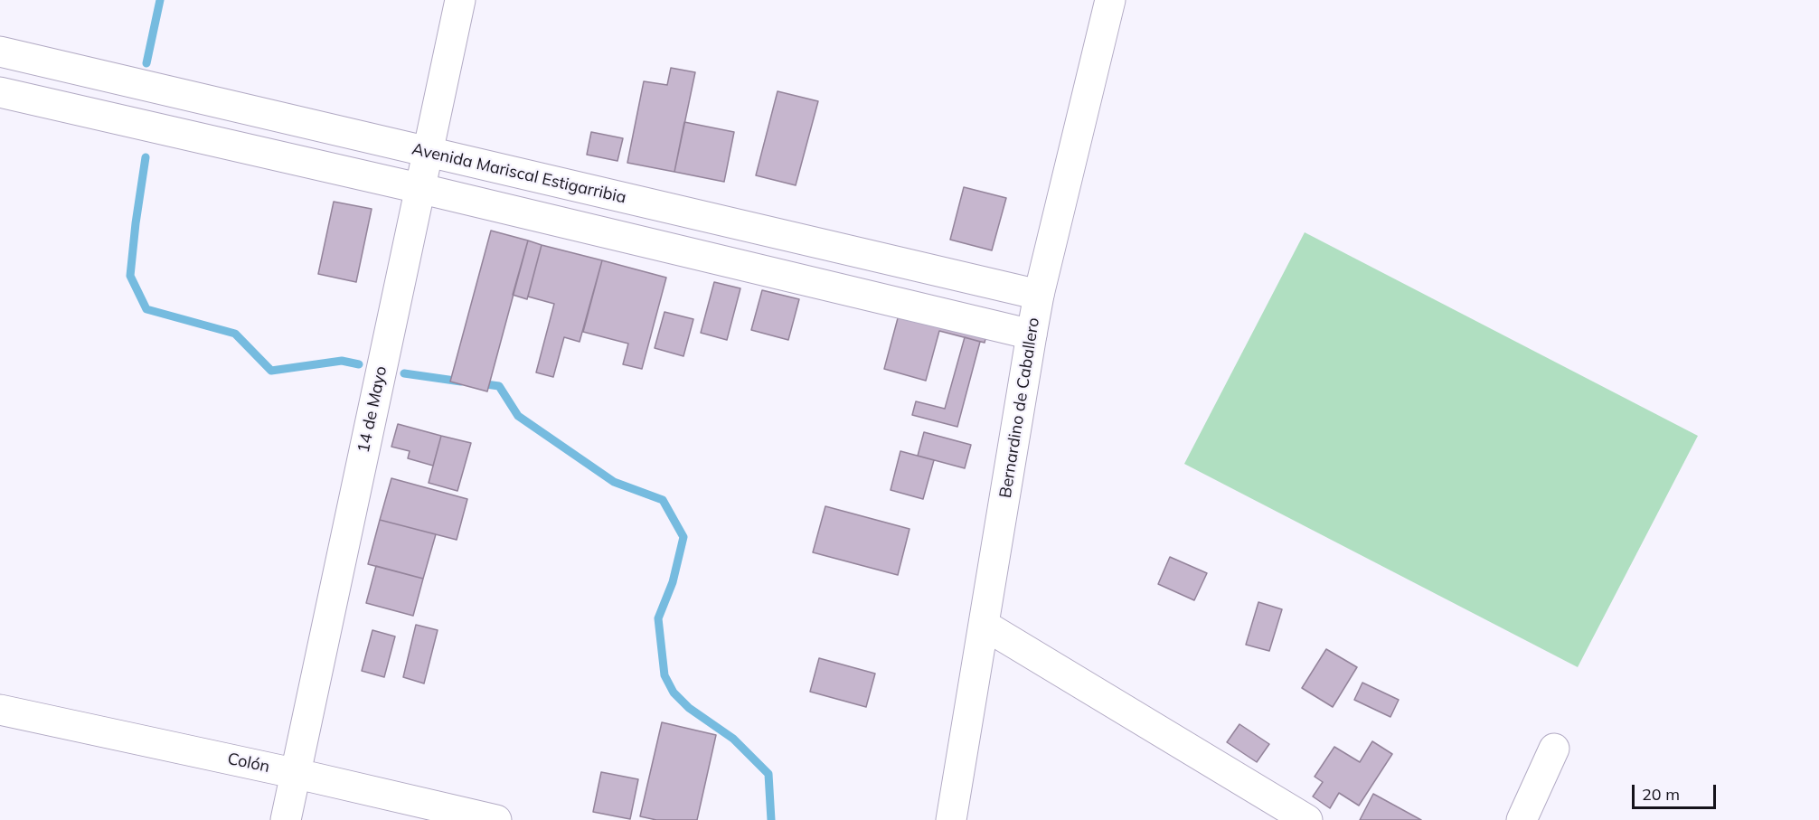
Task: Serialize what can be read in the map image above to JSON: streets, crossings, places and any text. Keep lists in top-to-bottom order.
{
  "streets": {
    "street": [
      "Avenida Mariscal Estigarribia",
      "Bernardino de Caballero",
      "14 de Mayo",
      "Colón"
    ]
  },
  "crossings": [
    ["Avenida Mariscal Estigarribia", "Bernardino de Caballero"],
    ["Avenida Mariscal Estigarribia", "14 de Mayo"],
    ["14 de Mayo", "Colón"]
  ],
  "scale_bar": "20 m"
}
